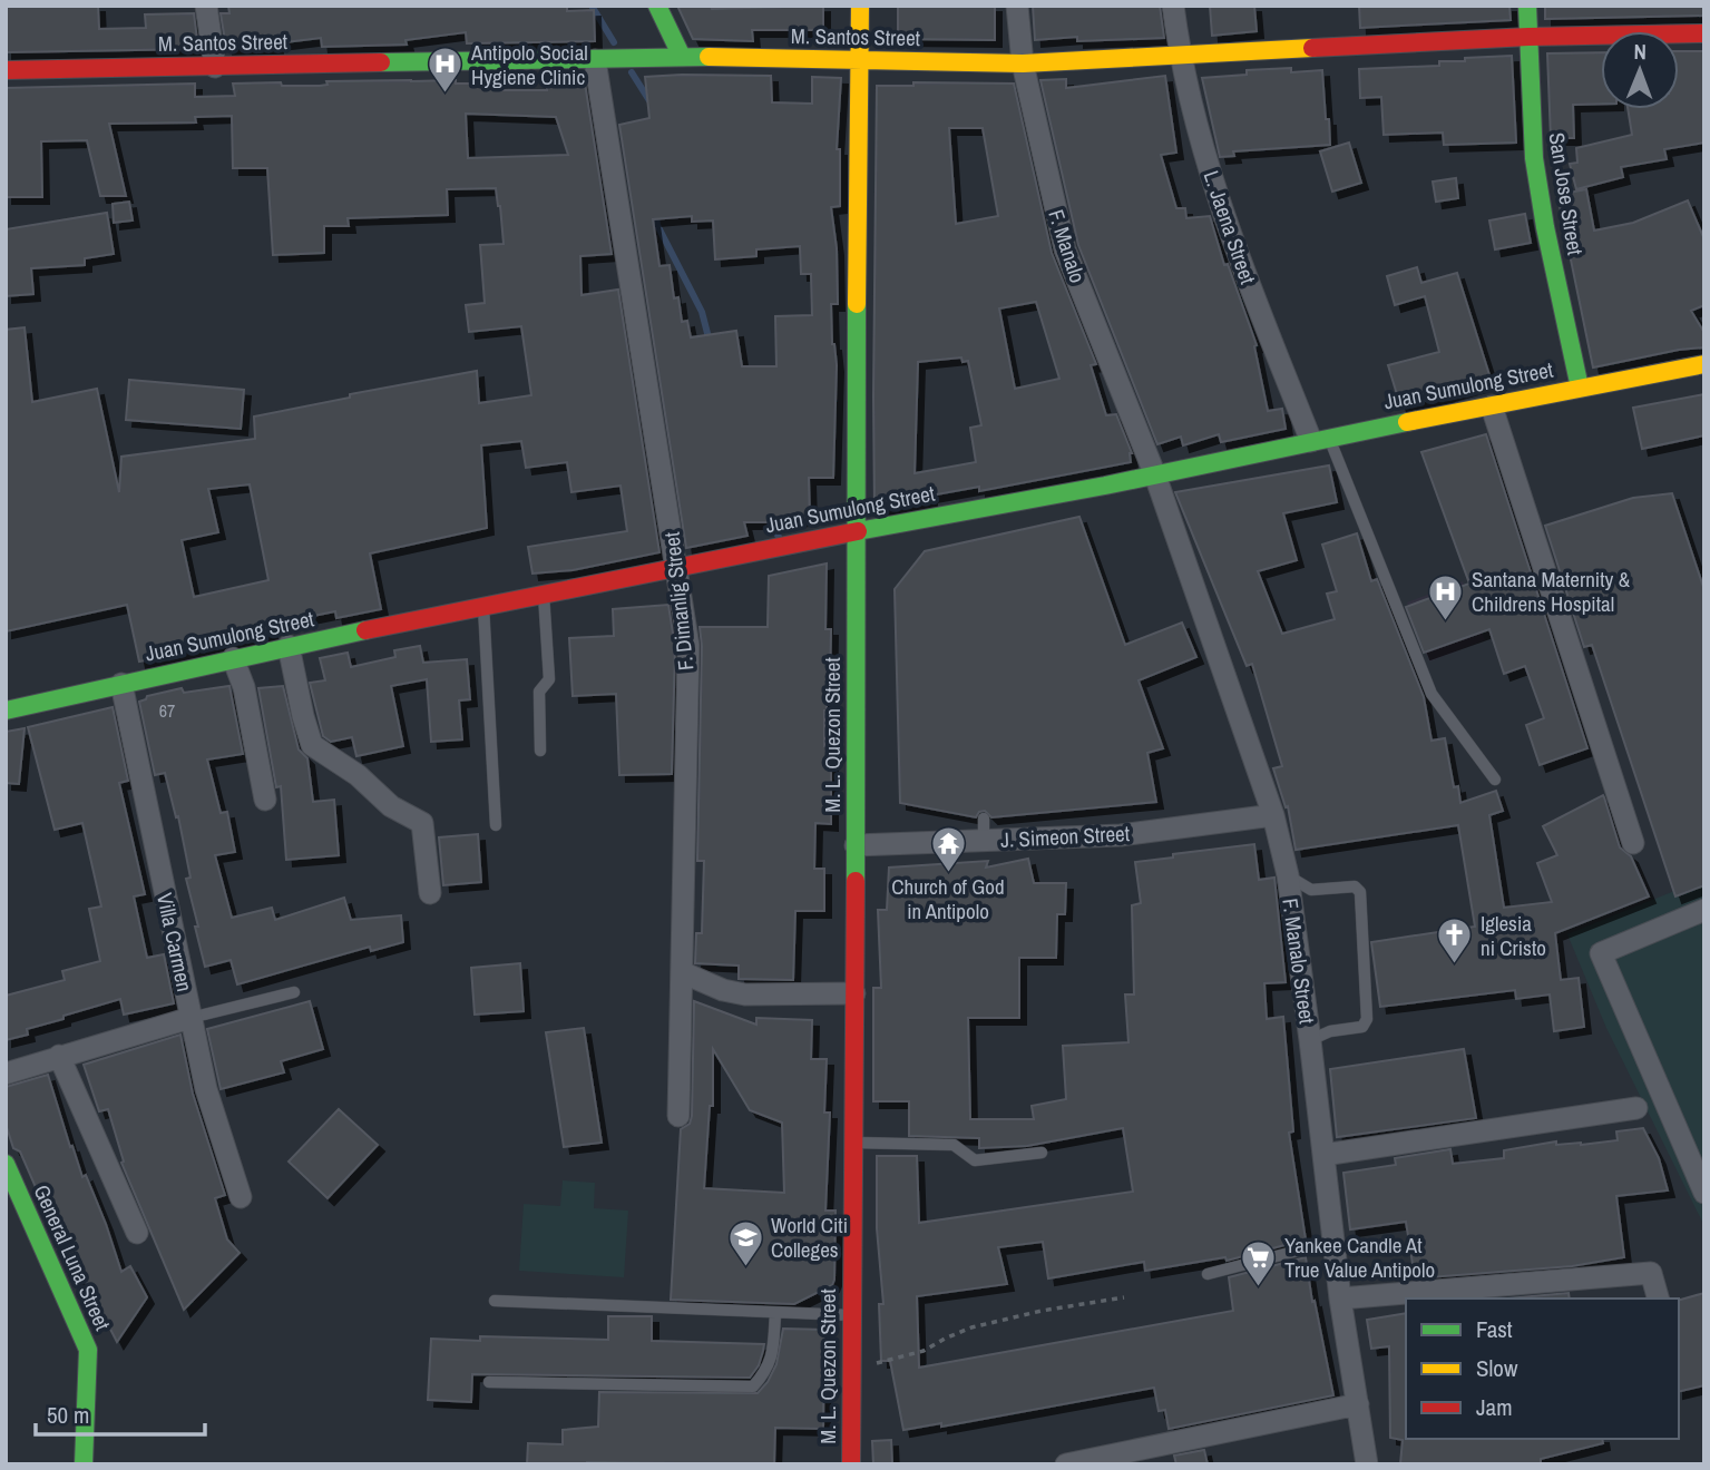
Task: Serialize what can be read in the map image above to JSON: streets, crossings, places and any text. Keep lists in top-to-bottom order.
{
  "streets": {
    "main road": [
      "M. Santos Street",
      "San Jose Street",
      "Juan Sumulong Street",
      "M. L. Quezon Street",
      "General Luna Street"
    ],
    "street": [
      "L. Jaena Street",
      "F. Manalo",
      "F. Dimanlig Street",
      "J. Simeon Street",
      "Villa Carmen",
      "F. Manalo Street"
    ]
  },
  "crossings": [
    ["M. Santos Street", "San Jose Street"],
    ["M. Santos Street", "L. Jaena Street"],
    ["M. Santos Street", "F. Manalo"],
    ["M. Santos Street", "F. Dimanlig Street"],
    ["M. Santos Street", "M. L. Quezon Street"],
    ["San Jose Street", "Juan Sumulong Street"],
    ["L. Jaena Street", "Juan Sumulong Street"],
    ["F. Manalo", "Juan Sumulong Street"],
    ["F. Manalo", "F. Manalo Street"],
    ["Juan Sumulong Street", "F. Dimanlig Street"],
    ["Juan Sumulong Street", "M. L. Quezon Street"],
    ["Juan Sumulong Street", "Villa Carmen"],
    ["Juan Sumulong Street", "F. Manalo Street"],
    ["M. L. Quezon Street", "J. Simeon Street"],
    ["J. Simeon Street", "F. Manalo Street"]
  ],
  "places": {
    "hospital": ["Antipolo Social Hygiene Clinic", "Santana Maternity & Childrens Hospital"],
    "temple": ["Church of God in Antipolo"],
    "church": ["Iglesia ni Cristo"],
    "school or university": ["World Citi Colleges"],
    "supermarket": ["Yankee Candle At True Value Antipolo"]
  },
  "house_numbers": ["67"],
  "legend": ["Fast", "Slow", "Jam"],
  "scale_bar": "50 m",
  "north": "top"
}
